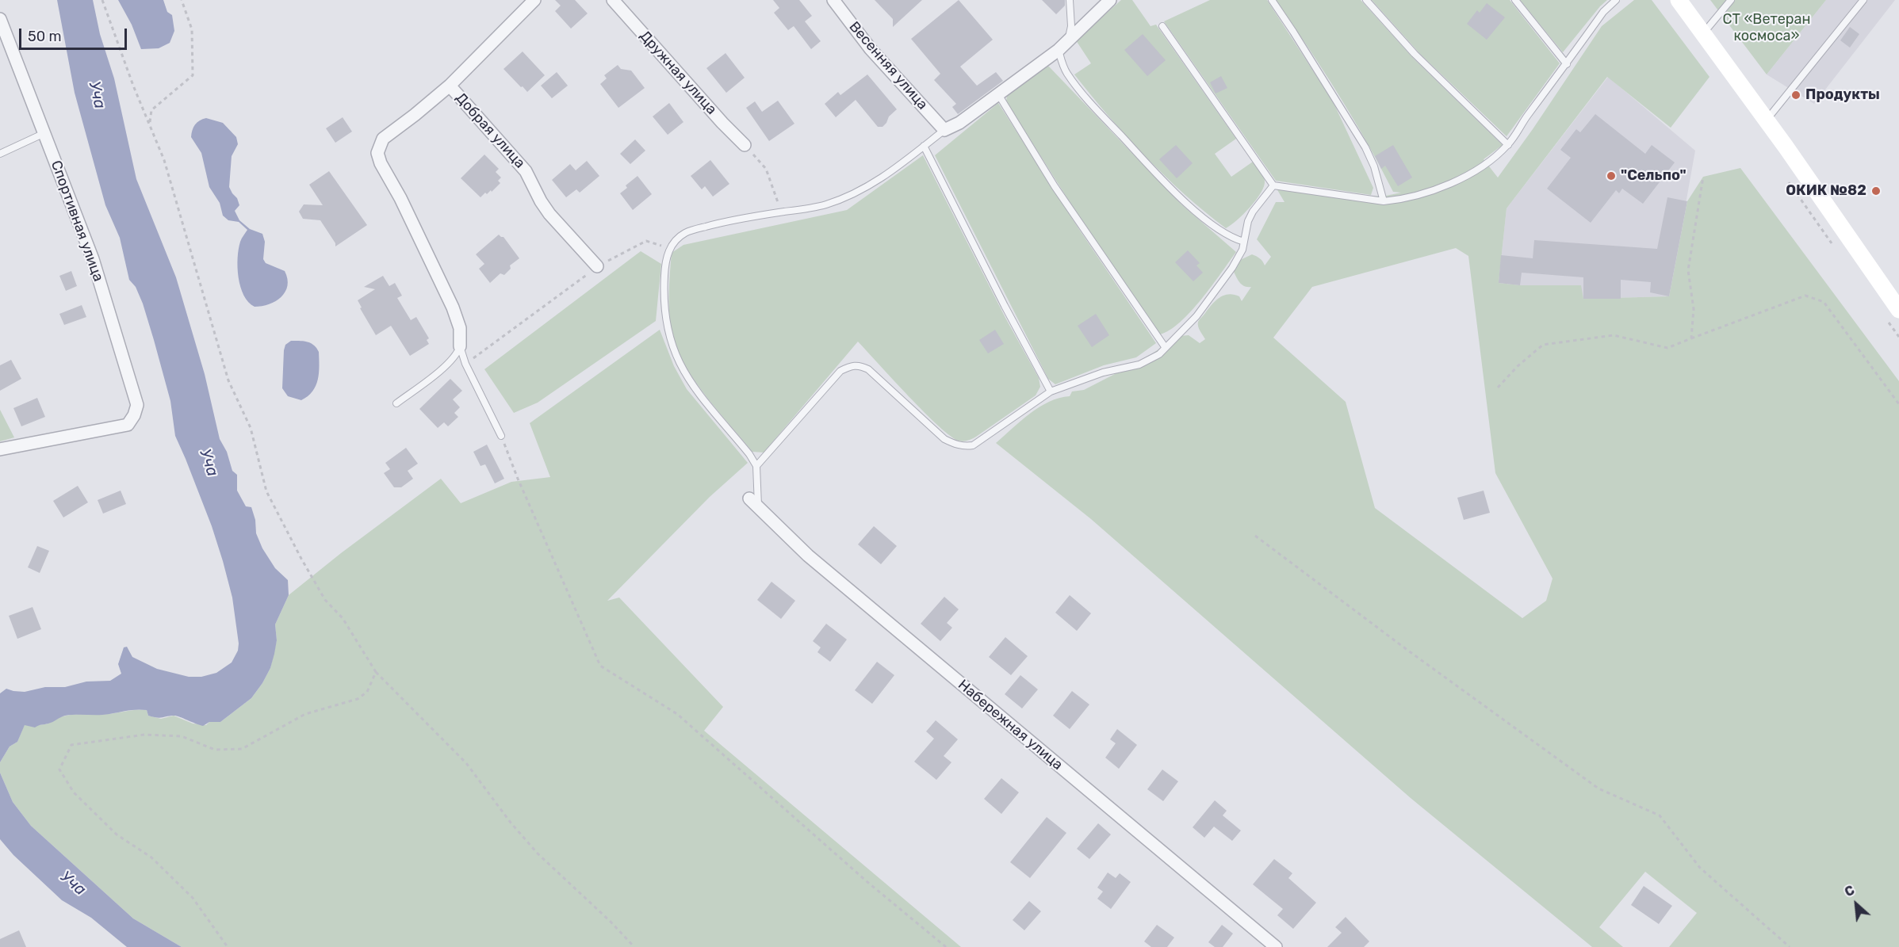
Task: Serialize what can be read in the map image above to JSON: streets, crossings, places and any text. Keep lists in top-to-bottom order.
{
  "streets": {
    "street": [
      "Весенняя улица",
      "Дружная улица",
      "Добрая улица",
      "Спортивная улица",
      "Набережная улица"
    ]
  },
  "water": ["Уча"],
  "parks": ["СТ «Ветеран космоса»"],
  "places": ["Продукты", "\"Сельпо\"", "ОКИК №82"],
  "scale_bar": "50 m",
  "north": "top left"
}
